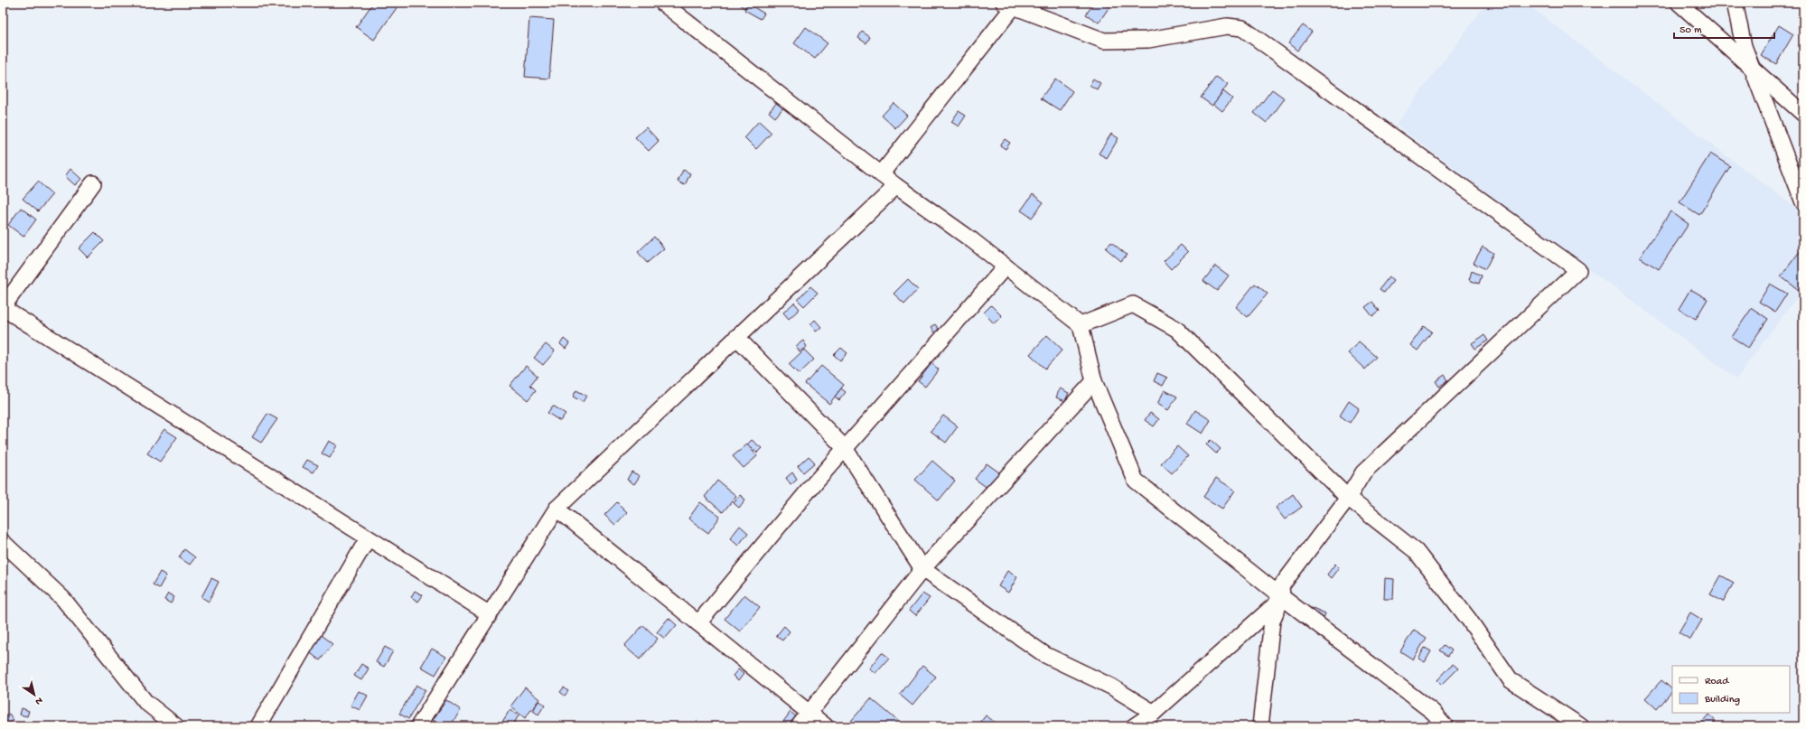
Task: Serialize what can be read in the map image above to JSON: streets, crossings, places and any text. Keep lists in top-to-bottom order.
{
  "legend": ["Road", "Building"],
  "scale_bar": "50 m",
  "north": "bottom right"
}
